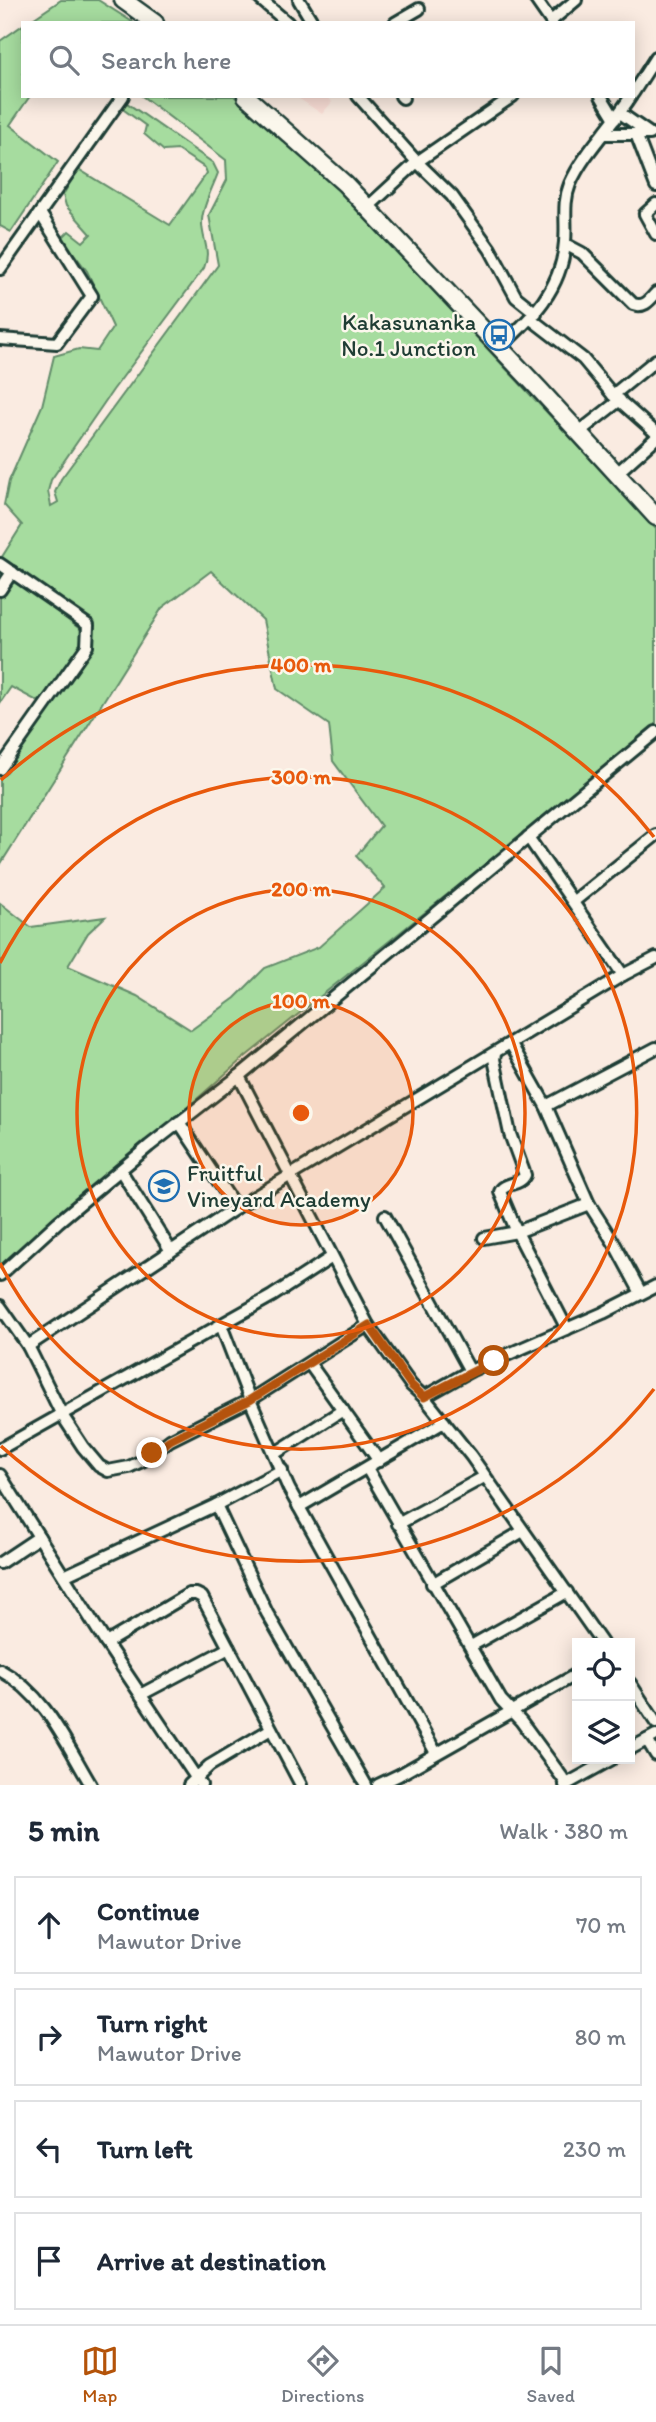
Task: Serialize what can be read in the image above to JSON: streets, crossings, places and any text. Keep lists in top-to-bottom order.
{
  "places": {
    "bus stop": ["Kakasunanka No.1 Junction"],
    "school or university": ["Fruitful Vineyard Academy"]
  },
  "page": {
    "search": "Search here",
    "heading": ["5 min", "Walk · 380 m"],
    "list": [
      ["Continue", "Mawutor Drive", "70 m"],
      ["Turn right", "Mawutor Drive", "80 m"],
      ["Turn left", "230 m"],
      "Arrive at destination"
    ],
    "nav": ["Map", "Directions", "Saved"]
  },
  "rings": [
    "400 m",
    "300 m",
    "200 m",
    "100 m"
  ]
}
